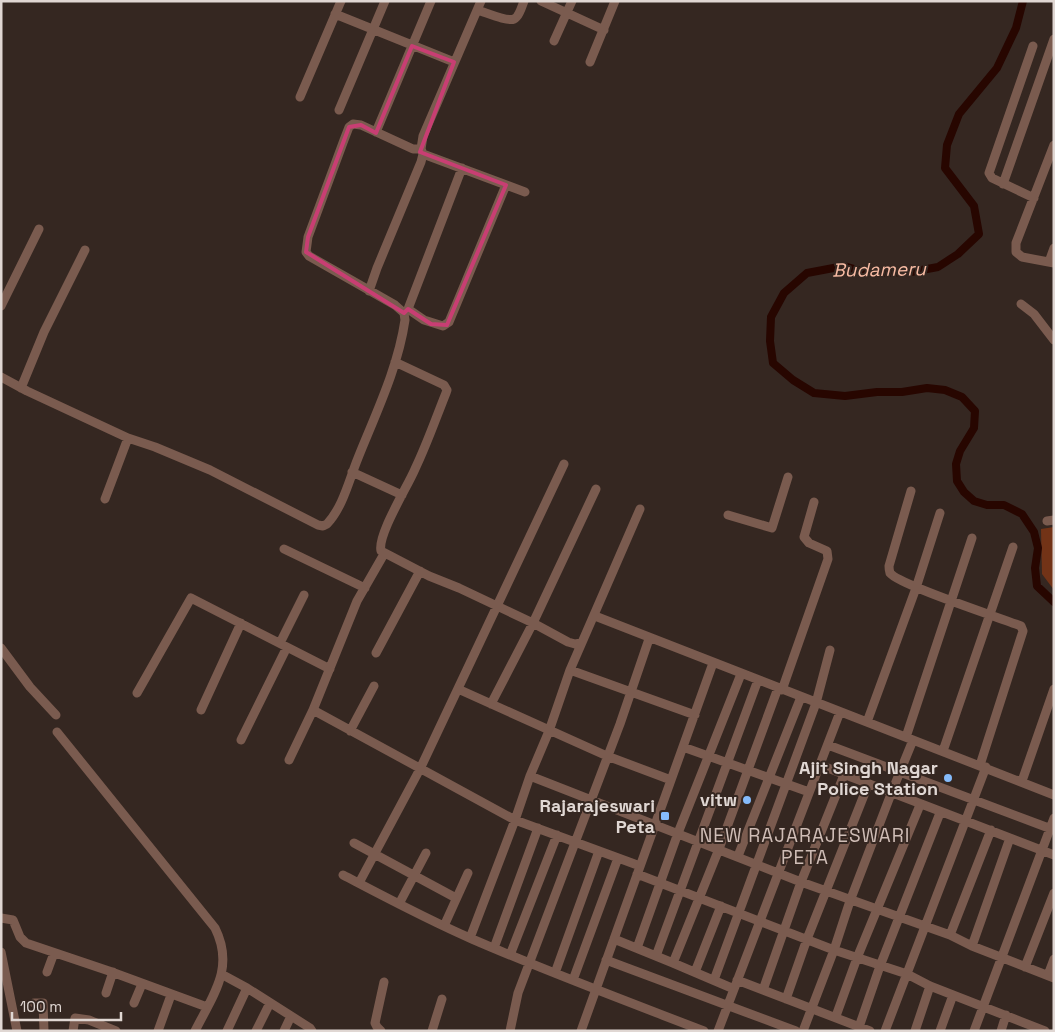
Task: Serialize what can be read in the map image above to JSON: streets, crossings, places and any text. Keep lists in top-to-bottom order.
{
  "districts": ["NEW RAJARAJESWARI PETA"],
  "water": ["Budameru"],
  "places": {
    "other": ["Ajit Singh Nagar Police Station", "vitw"],
    "transit": ["Rajarajeswari Peta"]
  },
  "scale_bar": "100 m"
}
